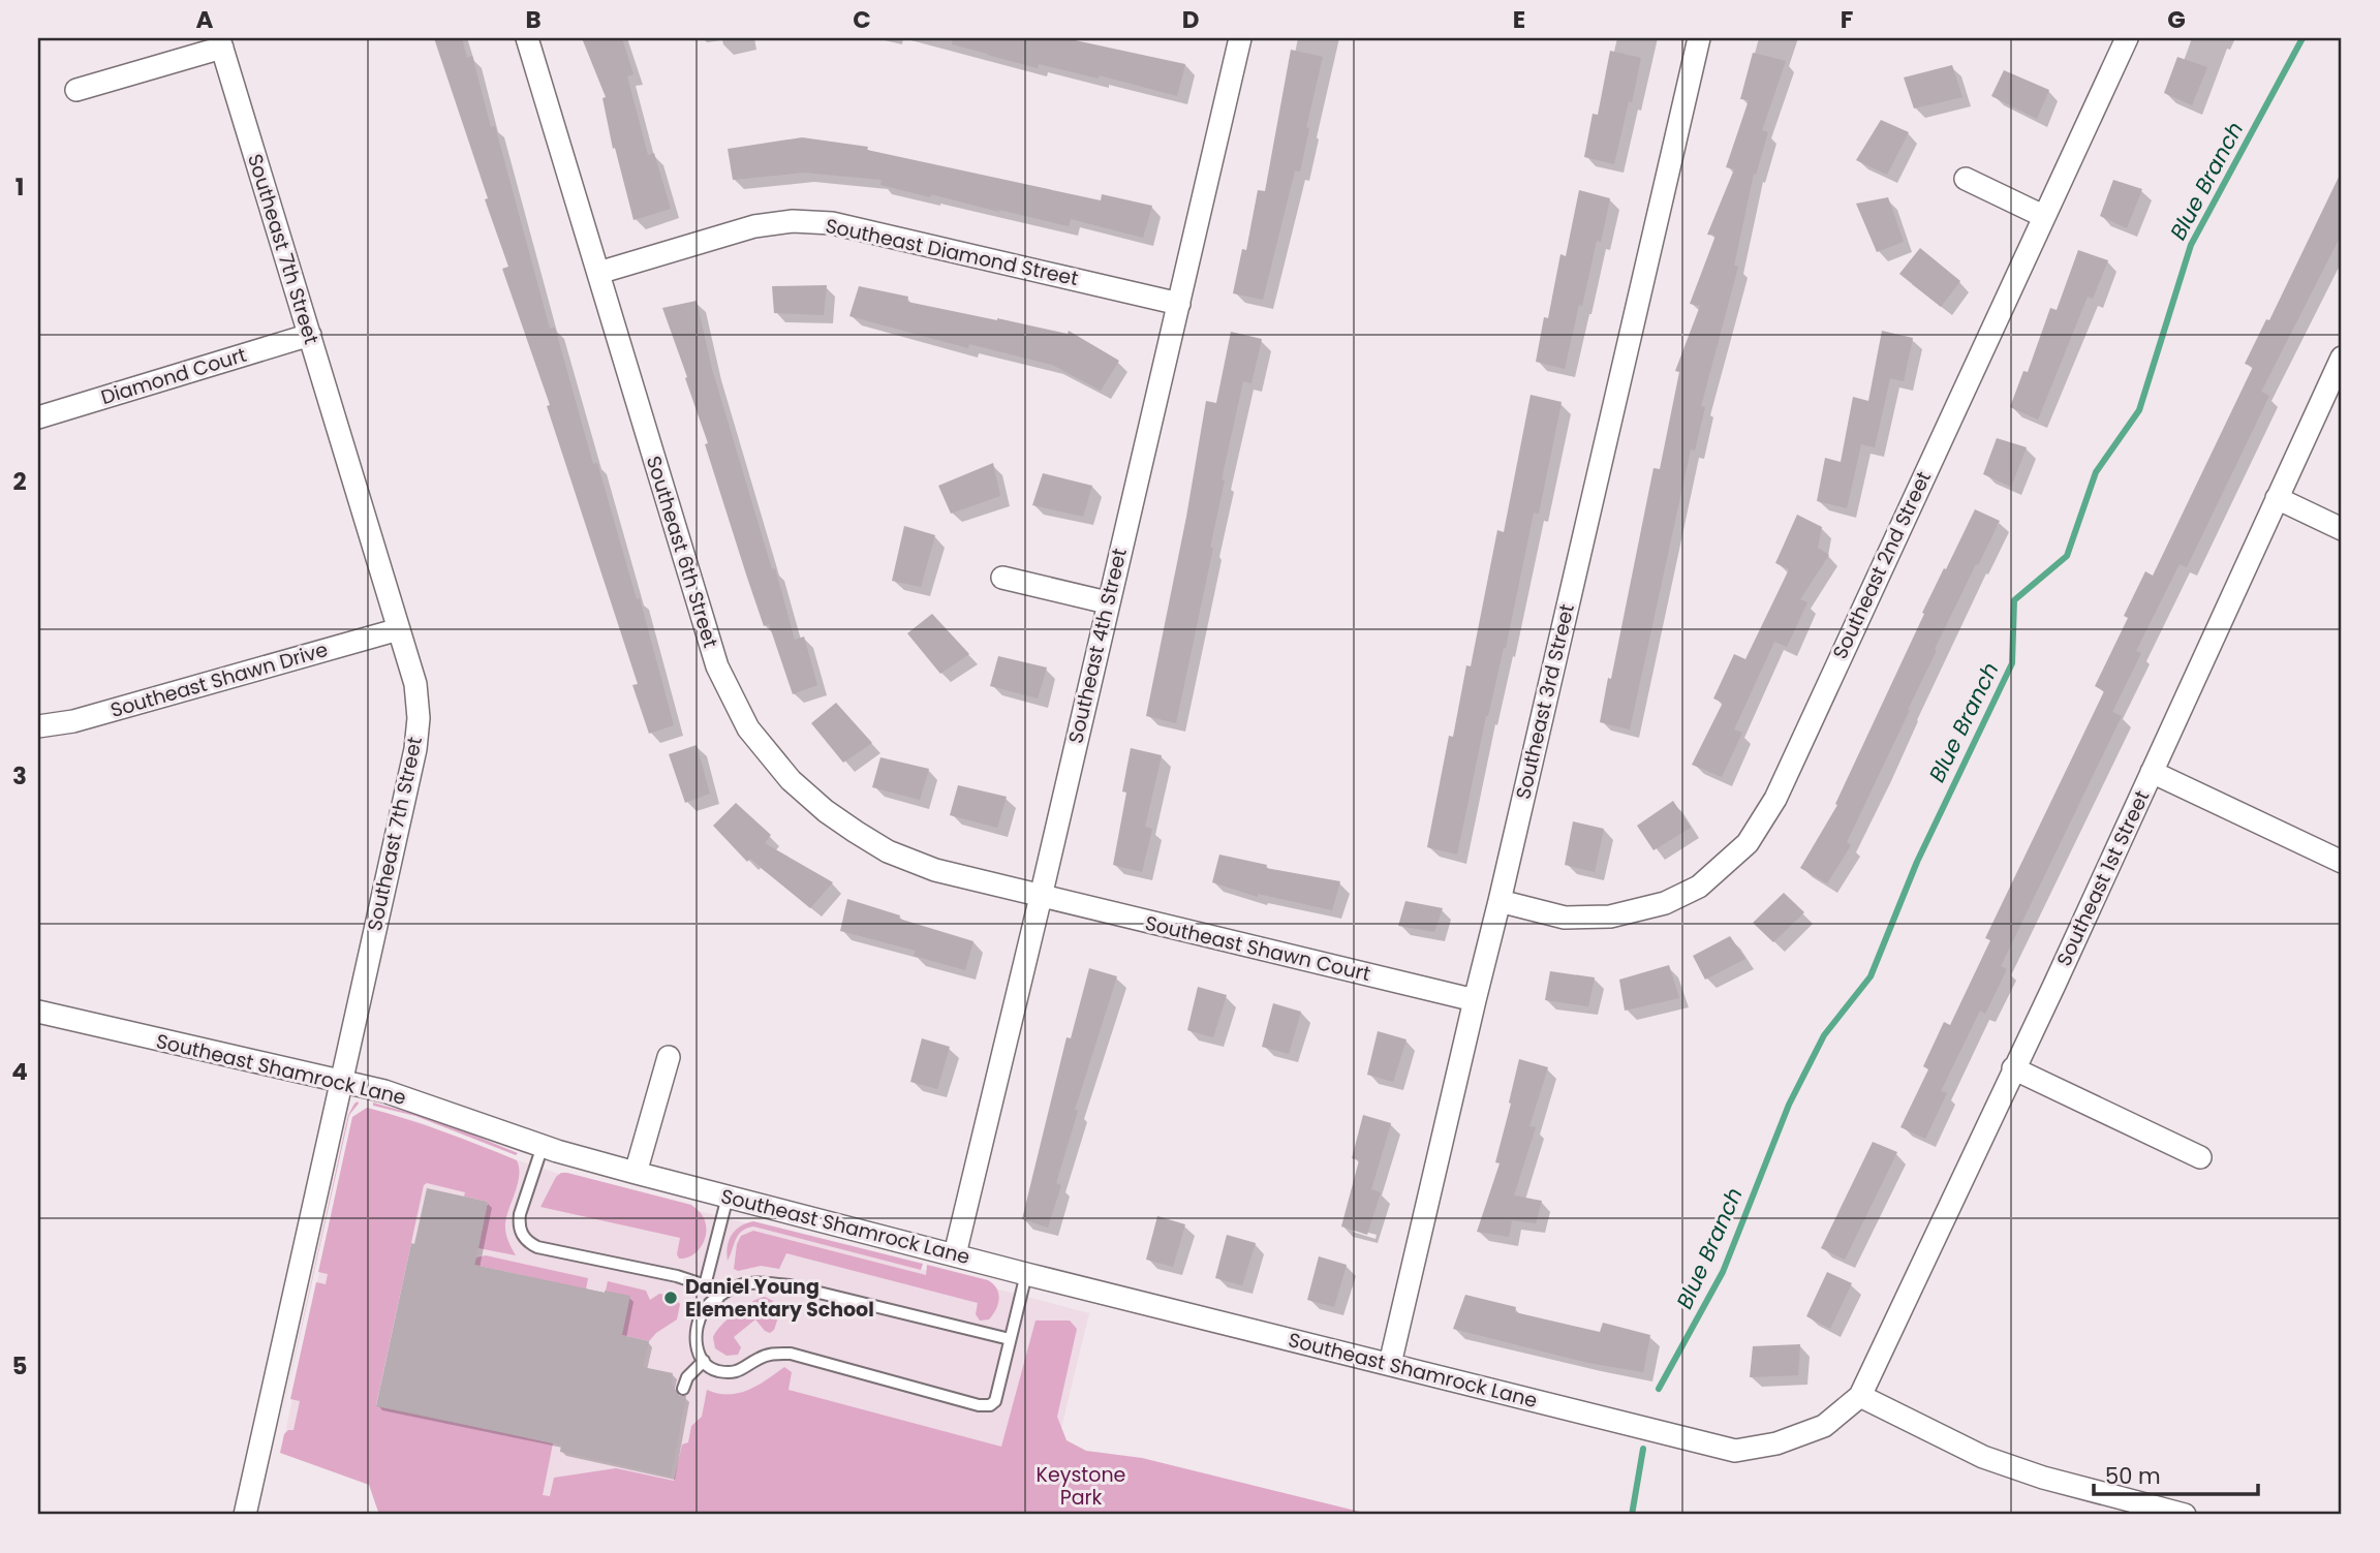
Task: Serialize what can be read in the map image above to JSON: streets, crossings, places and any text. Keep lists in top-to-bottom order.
{
  "streets": {
    "street": [
      "Southeast 7th Street",
      "Southeast Diamond Street",
      "Diamond Court",
      "Southeast 6th Street",
      "Southeast 2nd Street",
      "Southeast 4th Street",
      "Southeast Shawn Drive",
      "Southeast 3rd Street",
      "Southeast 1st Street",
      "Southeast Shawn Court",
      "Southeast Shamrock Lane"
    ]
  },
  "crossings": [
    ["Southeast 7th Street", "Diamond Court"],
    ["Southeast 7th Street", "Southeast Shawn Drive"],
    ["Southeast 7th Street", "Southeast Shamrock Lane"],
    ["Southeast Diamond Street", "Southeast 6th Street"],
    ["Southeast Diamond Street", "Southeast 4th Street"],
    ["Southeast 6th Street", "Southeast 4th Street"],
    ["Southeast 6th Street", "Southeast Shawn Court"],
    ["Southeast 2nd Street", "Southeast 3rd Street"],
    ["Southeast 4th Street", "Southeast Shawn Court"],
    ["Southeast 4th Street", "Southeast Shamrock Lane"],
    ["Southeast 3rd Street", "Southeast Shawn Court"],
    ["Southeast 3rd Street", "Southeast Shamrock Lane"],
    ["Southeast 1st Street", "Southeast Shamrock Lane"]
  ],
  "water": ["Blue Branch"],
  "parks": ["Keystone Park"],
  "places": ["Daniel Young Elementary School"],
  "scale_bar": "50 m",
  "grid": {
    "columns": [
      "A",
      "B",
      "C",
      "D",
      "E",
      "F",
      "G"
    ],
    "rows": [
      "1",
      "2",
      "3",
      "4",
      "5"
    ]
  }
}
